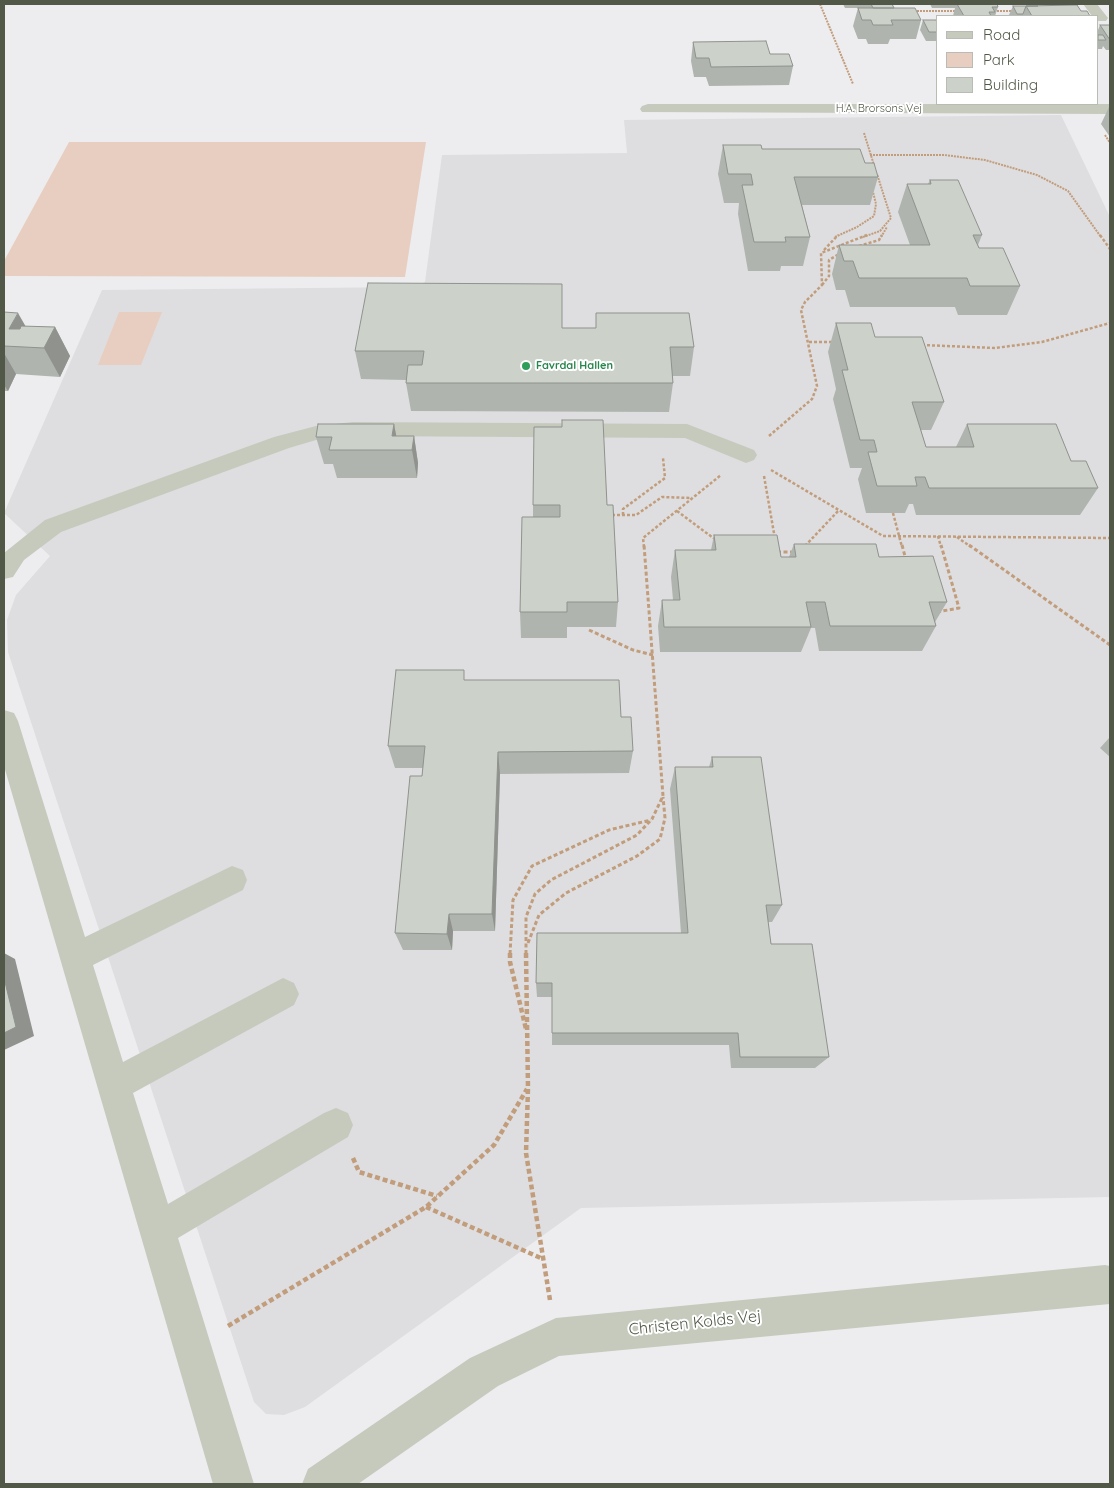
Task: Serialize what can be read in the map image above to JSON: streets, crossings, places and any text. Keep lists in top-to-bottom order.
{
  "streets": {
    "street": ["H.A. Brorsons Vej", "Christen Kolds Vej"]
  },
  "places": ["Favrdal Hallen"],
  "legend": ["Road", "Park", "Building"]
}
